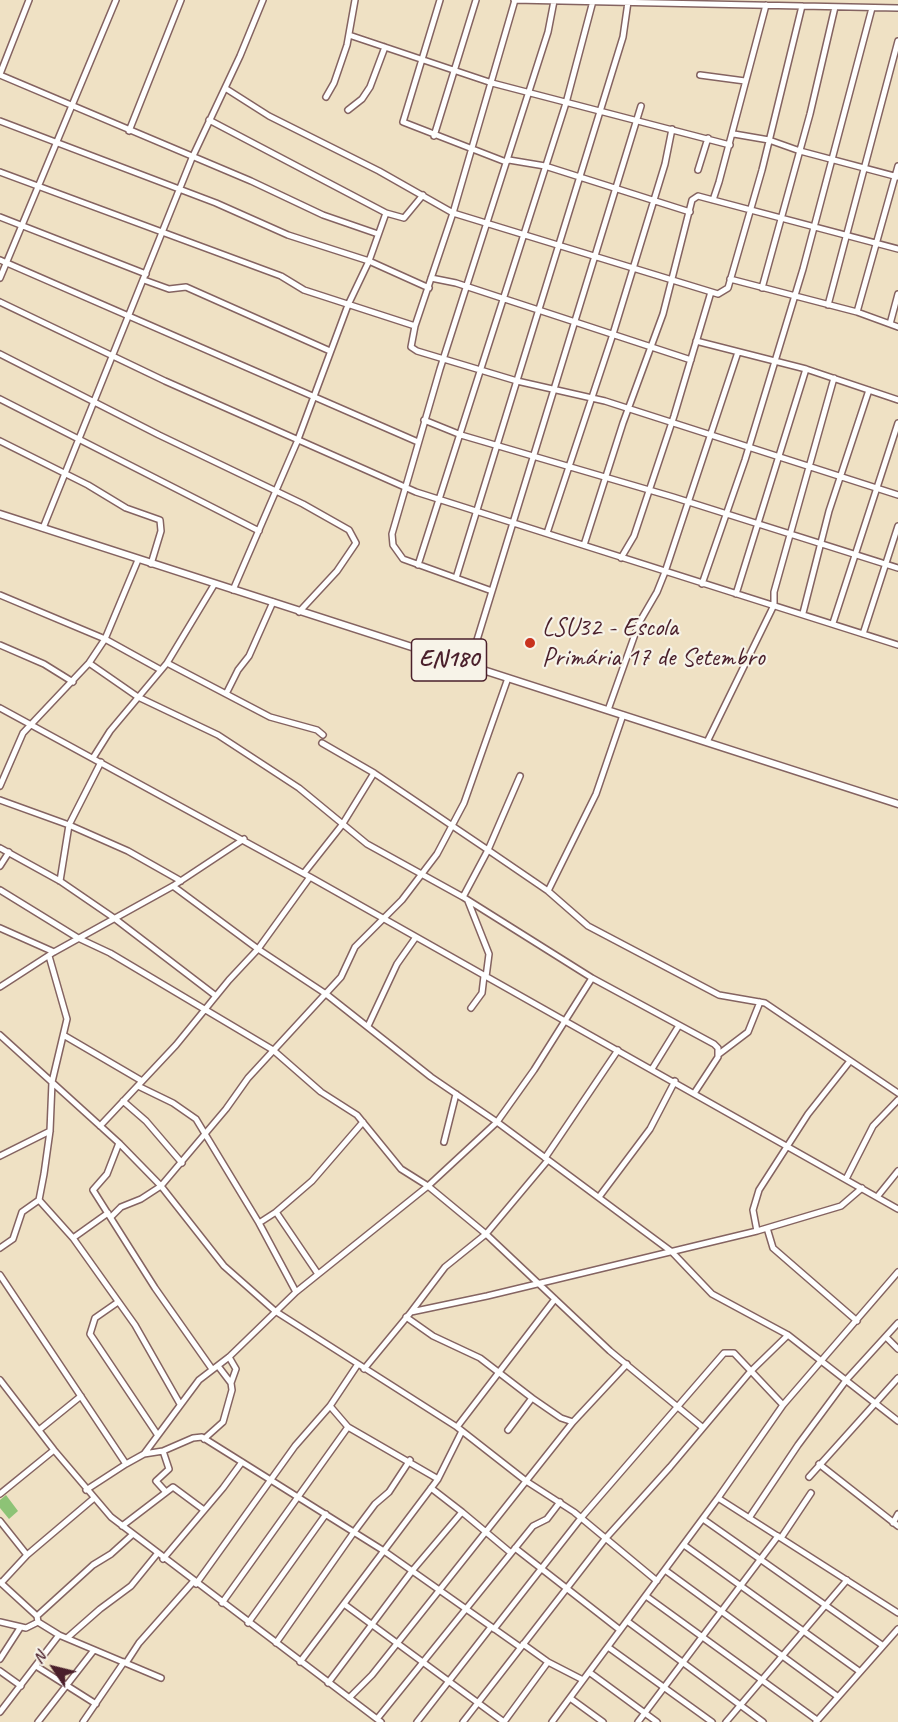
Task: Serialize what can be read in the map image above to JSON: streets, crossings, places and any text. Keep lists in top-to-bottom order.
{
  "streets": {
    "main road": ["EN180"]
  },
  "places": ["LSU32 - Escola Primária 17 de Setembro"],
  "north": "top left"
}
